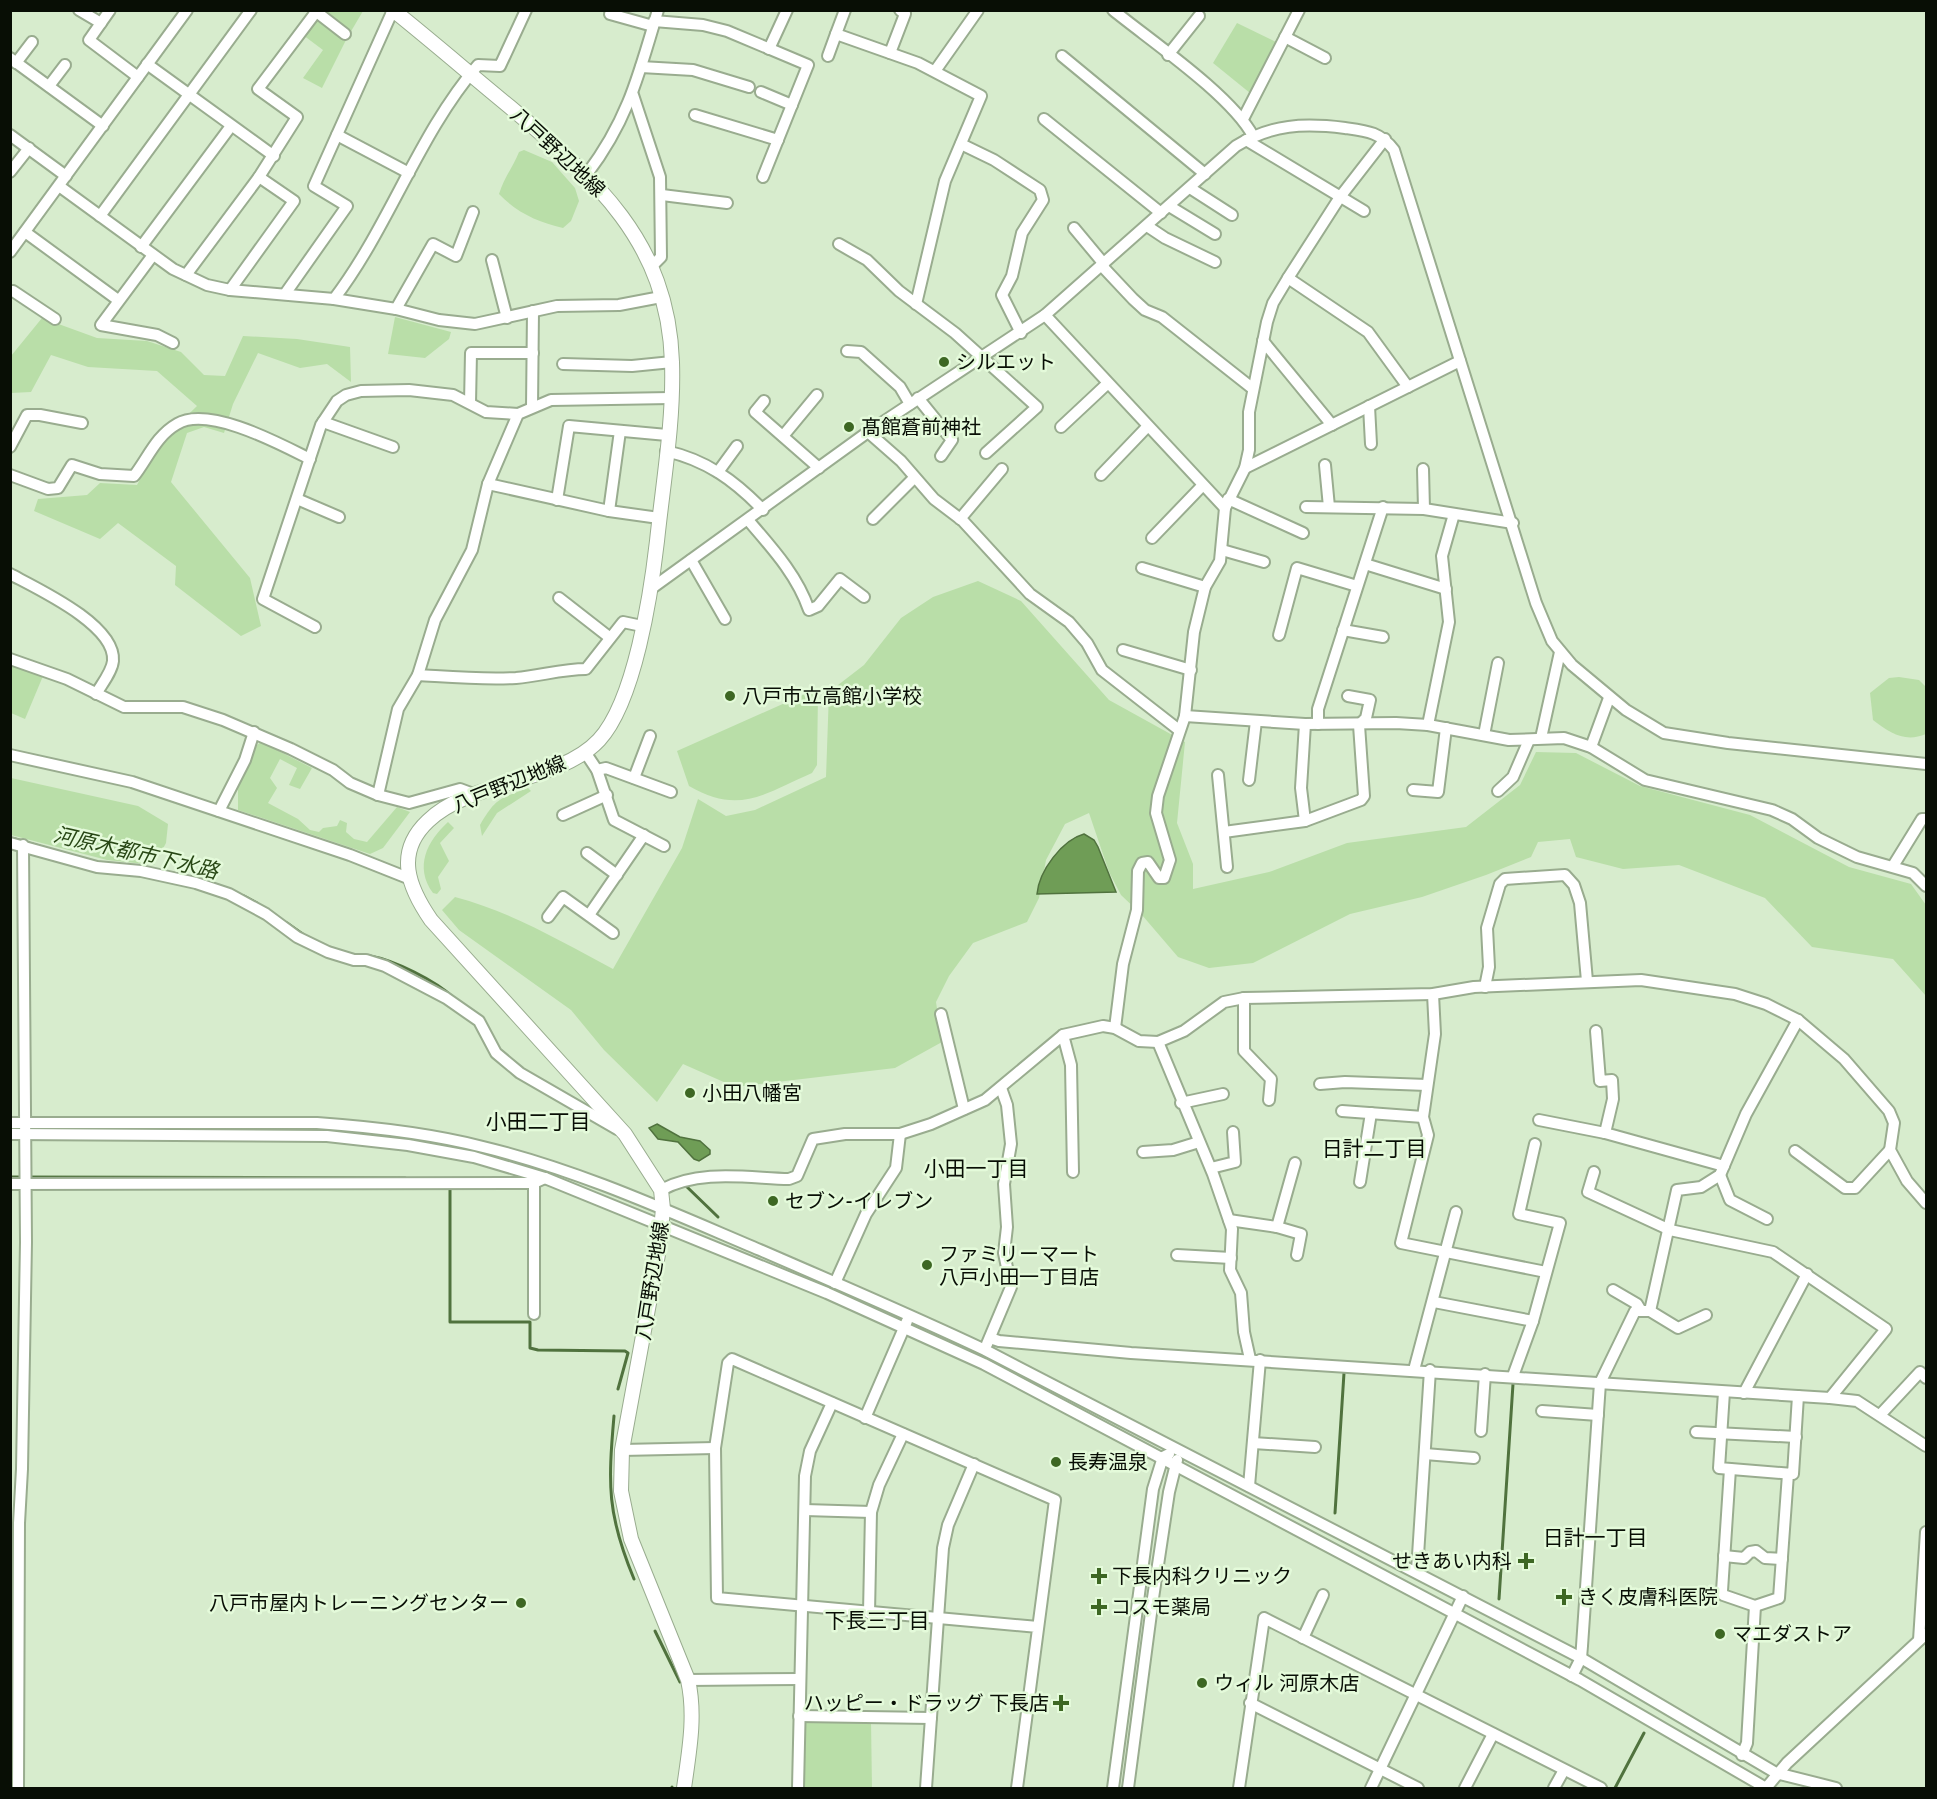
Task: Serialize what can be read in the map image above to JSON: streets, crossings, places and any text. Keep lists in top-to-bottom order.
{
  "streets": {
    "main road": ["八戸野辺地線"]
  },
  "districts": [
    "小田二丁目",
    "日計二丁目",
    "小田一丁目",
    "日計一丁目",
    "下長三丁目"
  ],
  "water": ["河原木都市下水路"],
  "places": {
    "other": [
      "シルエット",
      "髙館蒼前神社",
      "八戸市立高館小学校",
      "小田八幡宮",
      "セブン-イレブン",
      "ファミリーマート 八戸小田一丁目店",
      "長寿温泉",
      "八戸市屋内トレーニングセンター",
      "マエダストア",
      "ウィル 河原木店"
    ],
    "health": [
      "せきあい内科",
      "下長内科クリニック",
      "きく皮膚科医院",
      "コスモ薬局",
      "ハッピー・ドラッグ 下長店"
    ]
  }
}
